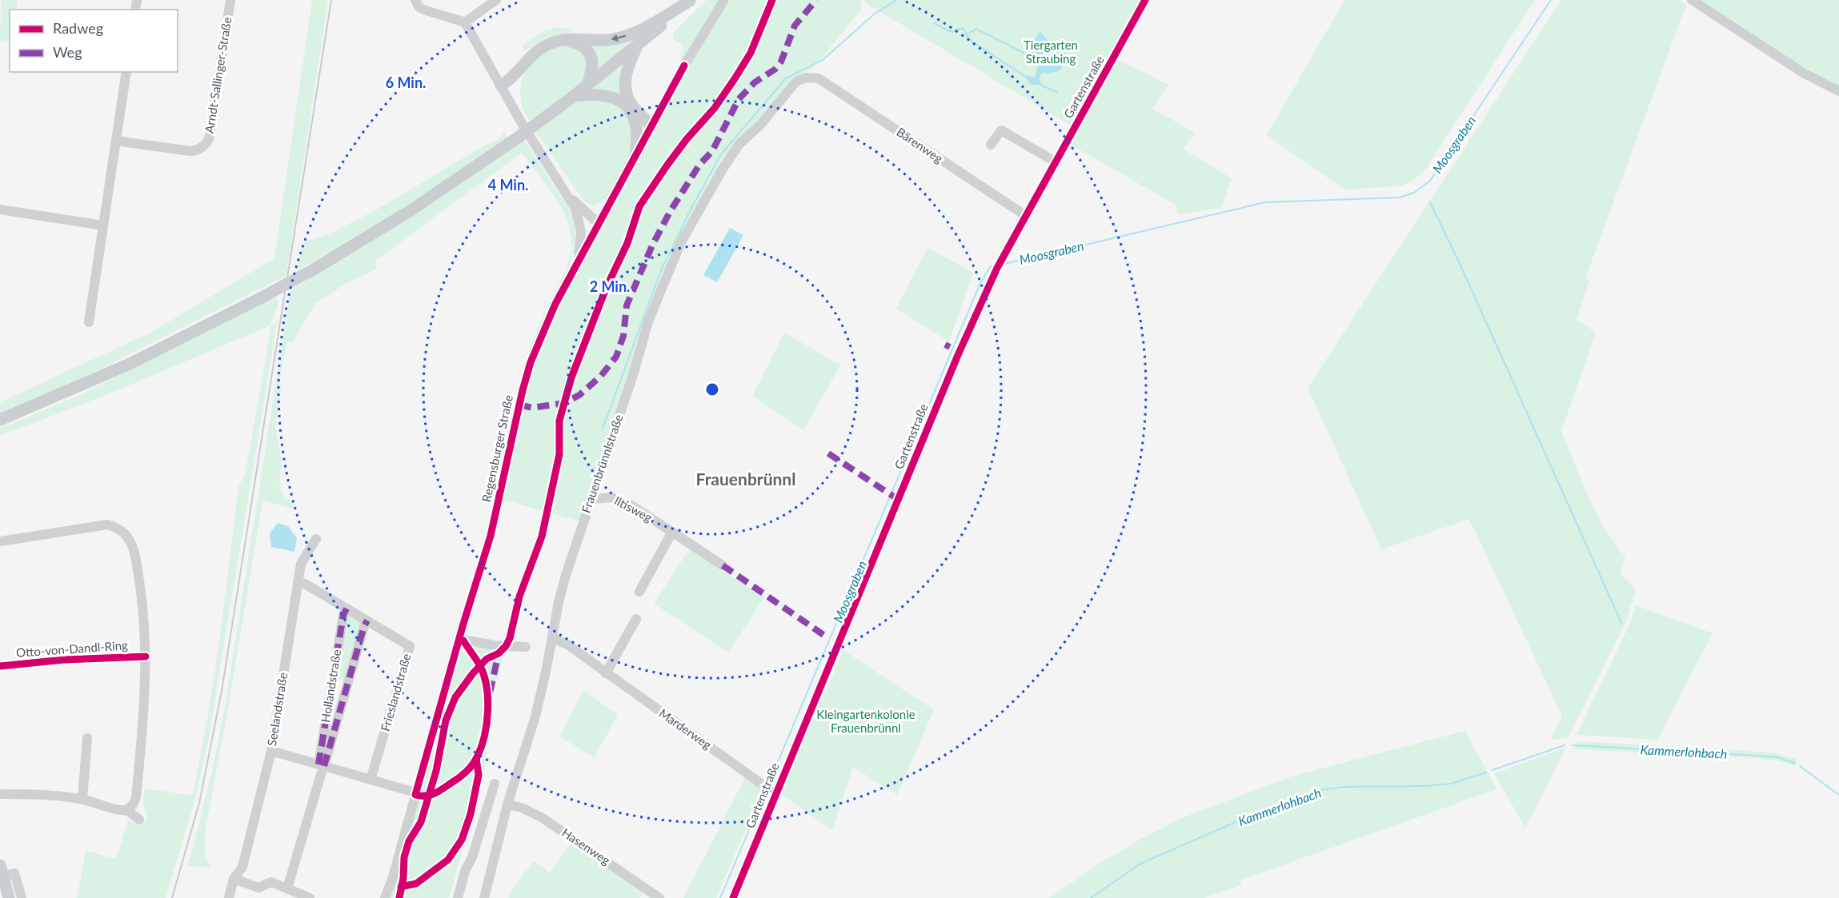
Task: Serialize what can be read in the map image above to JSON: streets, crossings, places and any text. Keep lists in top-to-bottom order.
{
  "streets": {
    "street": [
      "Arndt-Sallinger-Straße",
      "Gartenstraße",
      "Bärenweg",
      "Regensburger Straße",
      "Frauenbrünnlstraße",
      "Iltisweg",
      "Otto-von-Dandl-Ring",
      "Hollandstraße",
      "Frieslandstraße",
      "Seelandstraße",
      "Marderweg",
      "Hasenweg"
    ]
  },
  "crossings": [
    ["Gartenstraße", "Bärenweg"],
    ["Bärenweg", "Frauenbrünnlstraße"],
    ["Frauenbrünnlstraße", "Iltisweg"],
    ["Frauenbrünnlstraße", "Marderweg"],
    ["Frauenbrünnlstraße", "Hasenweg"],
    ["Hollandstraße", "Frieslandstraße"],
    ["Frieslandstraße", "Seelandstraße"]
  ],
  "districts": ["Frauenbrünnl"],
  "water": ["Moosgraben", "Kammerlohbach"],
  "parks": ["Tiergarten Straubing", "Kleingartenkolonie Frauenbrünnl"],
  "legend": ["Radweg", "Weg"],
  "rings": ["6 Min.", "4 Min.", "2 Min."]
}
